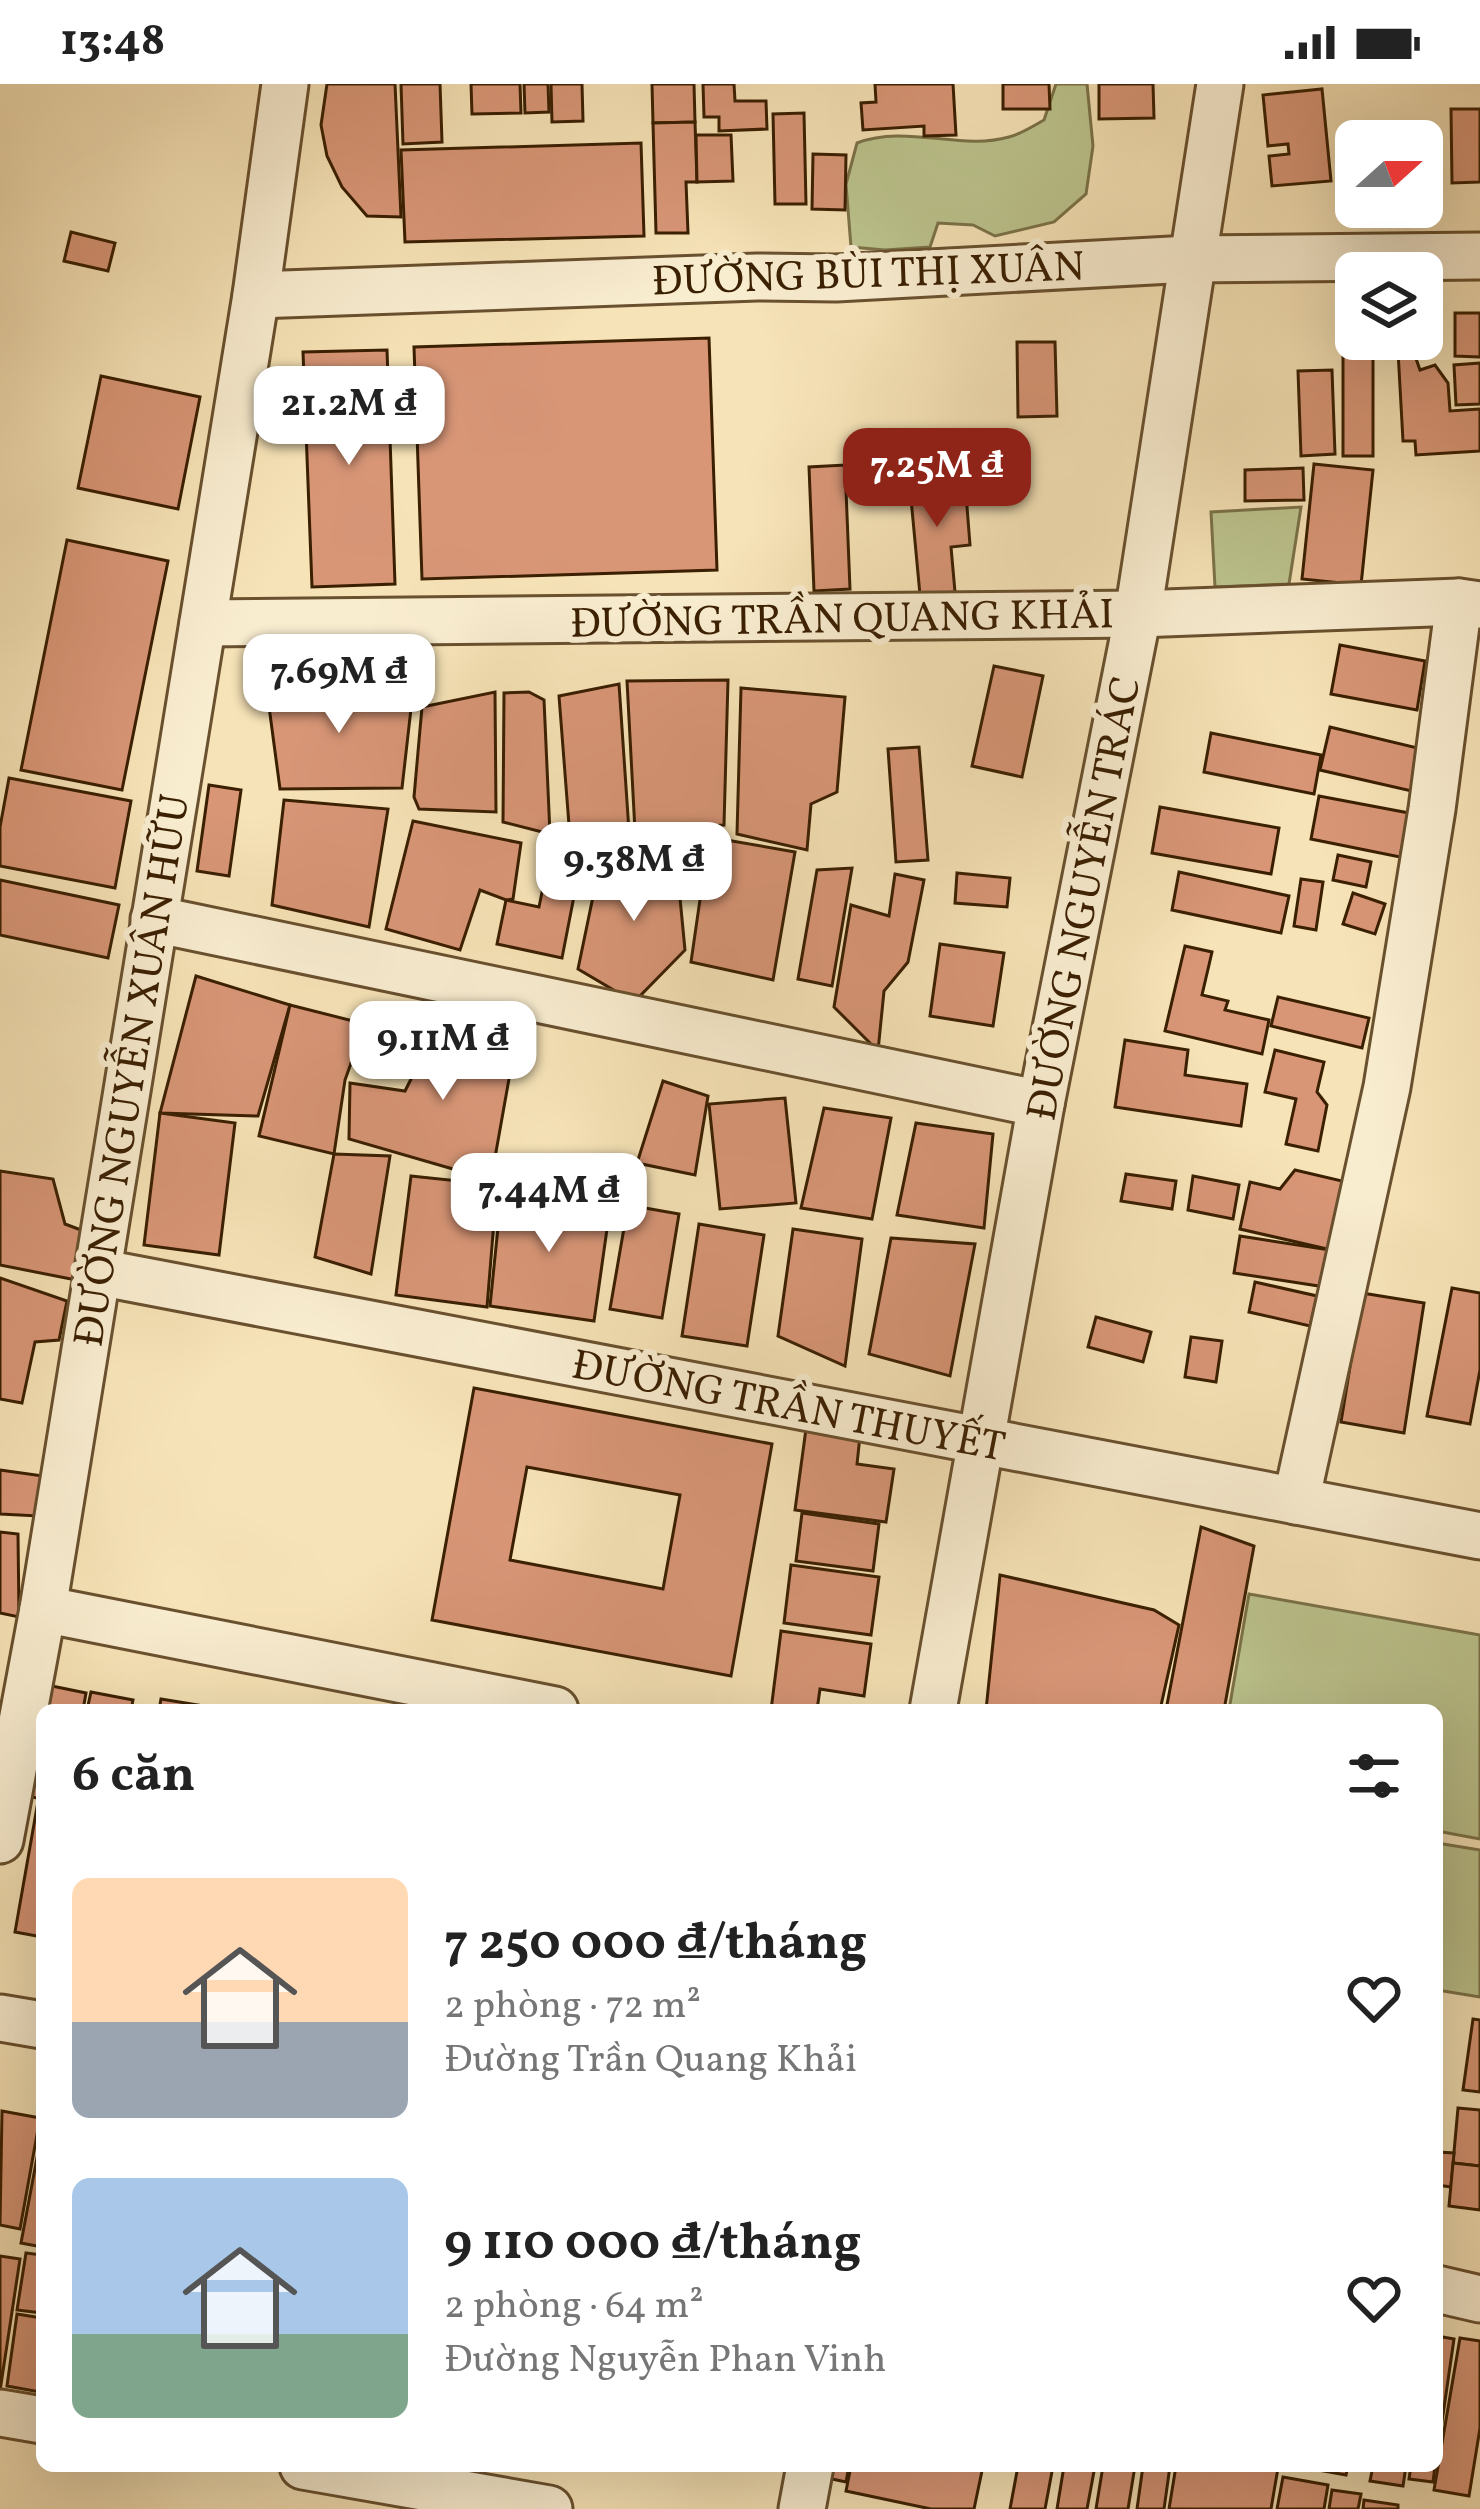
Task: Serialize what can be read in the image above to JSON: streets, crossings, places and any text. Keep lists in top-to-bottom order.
{
  "streets": {
    "street": [
      "ĐƯỜNG BÙI THỊ XUÂN",
      "ĐƯỜNG TRẦN QUANG KHẢI",
      "ĐƯỜNG NGUYỄN TRÁC",
      "ĐƯỜNG NGUYỄN XUÂN HỮU",
      "ĐƯỜNG TRẦN THUYẾT"
    ]
  },
  "crossings": [
    ["ĐƯỜNG BÙI THỊ XUÂN", "ĐƯỜNG NGUYỄN TRÁC"],
    ["ĐƯỜNG BÙI THỊ XUÂN", "ĐƯỜNG NGUYỄN XUÂN HỮU"],
    ["ĐƯỜNG TRẦN QUANG KHẢI", "ĐƯỜNG NGUYỄN TRÁC"],
    ["ĐƯỜNG TRẦN QUANG KHẢI", "ĐƯỜNG NGUYỄN XUÂN HỮU"],
    ["ĐƯỜNG NGUYỄN TRÁC", "ĐƯỜNG TRẦN THUYẾT"],
    ["ĐƯỜNG NGUYỄN XUÂN HỮU", "ĐƯỜNG TRẦN THUYẾT"]
  ],
  "north": "right",
  "page": {
    "status": "13:48",
    "price": [
      "21.2M ₫",
      "7.25M ₫",
      "7.69M ₫",
      "9.38M ₫",
      "9.11M ₫",
      "7.44M ₫"
    ],
    "heading": "6 căn",
    "list": [
      {
        "name": "7 250 000 ₫/tháng",
        "note": "2 phòng · 72 m² · Đường Trần Quang Khải"
      },
      {
        "name": "9 110 000 ₫/tháng",
        "note": "2 phòng · 64 m² · Đường Nguyễn Phan Vinh"
      }
    ]
  }
}
